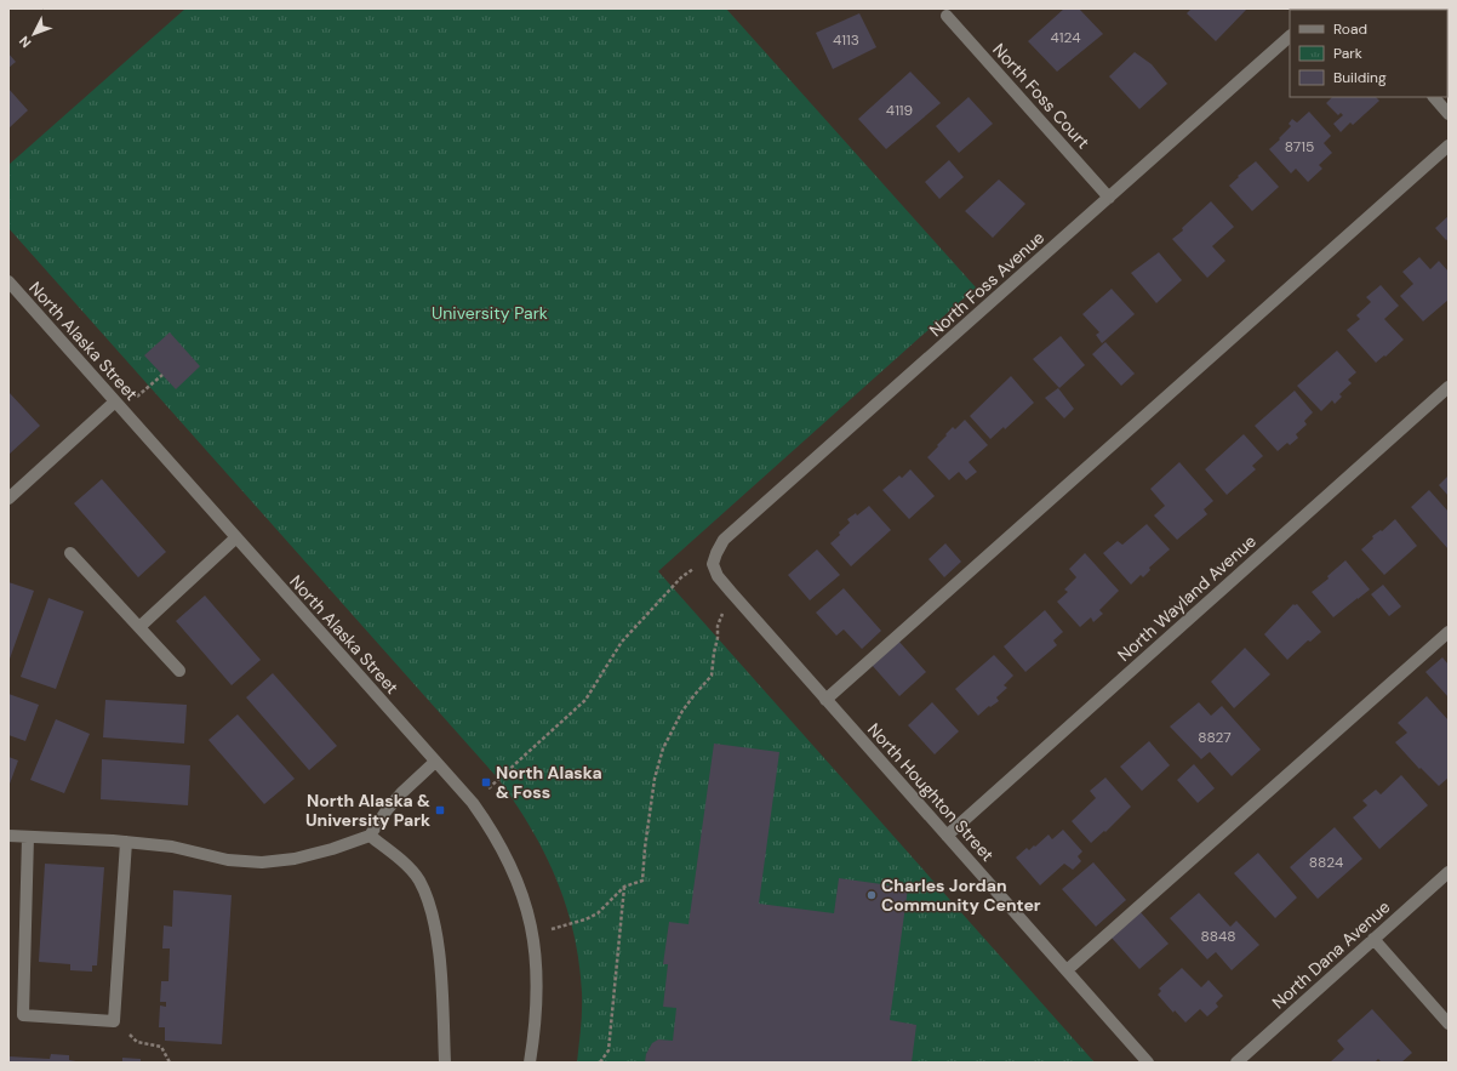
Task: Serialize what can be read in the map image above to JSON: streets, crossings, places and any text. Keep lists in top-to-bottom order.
{
  "streets": {
    "street": [
      "North Foss Court",
      "North Foss Avenue",
      "North Alaska Street",
      "North Wayland Avenue",
      "North Houghton Street",
      "North Dana Avenue"
    ]
  },
  "crossings": [
    ["North Foss Court", "North Foss Avenue"],
    ["North Foss Avenue", "North Houghton Street"],
    ["North Wayland Avenue", "North Houghton Street"]
  ],
  "parks": ["University Park"],
  "places": {
    "transit": ["North Alaska & Foss", "North Alaska & University Park"],
    "other": ["Charles Jordan Community Center"]
  },
  "house_numbers": [
    "4124",
    "4113",
    "4119",
    "8715",
    "8827",
    "8824",
    "8848"
  ],
  "legend": ["Road", "Park", "Building"],
  "north": "bottom left"
}
